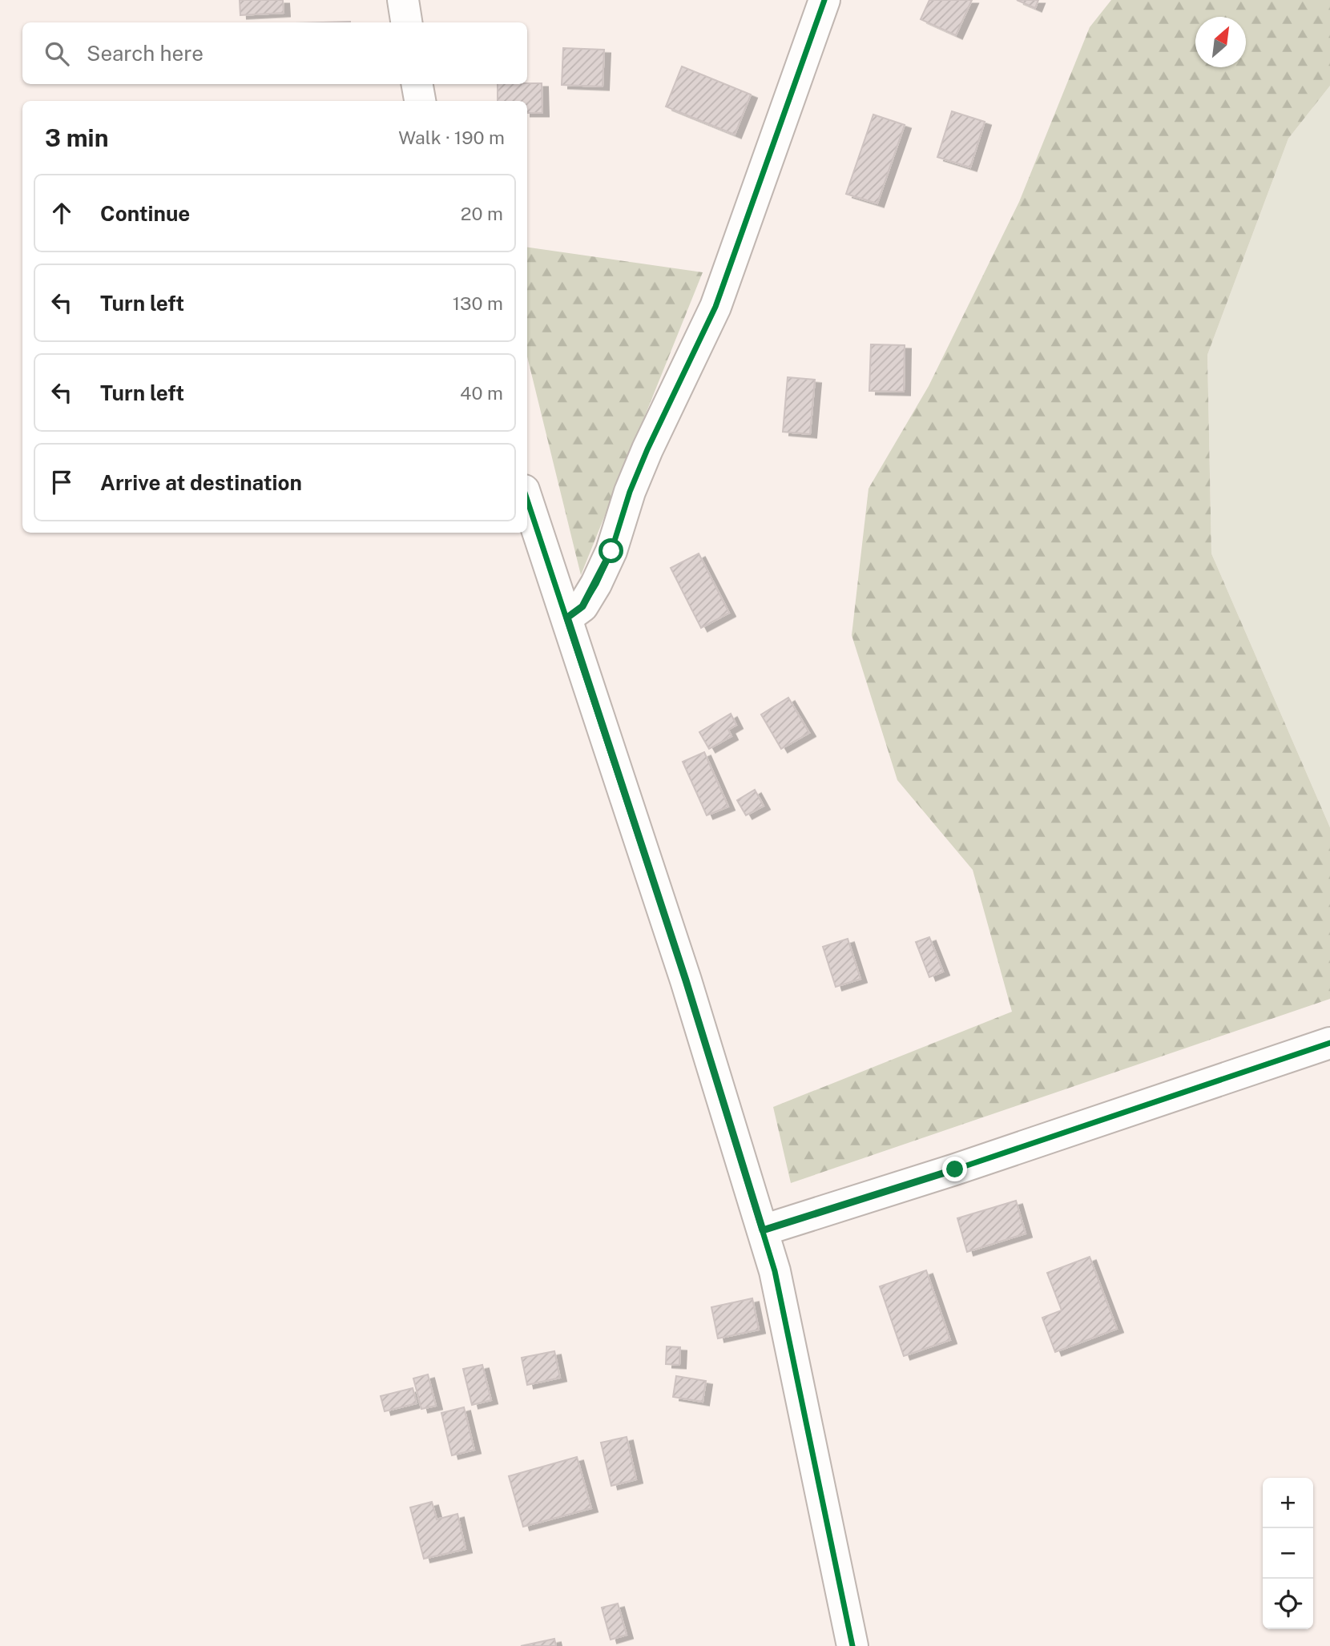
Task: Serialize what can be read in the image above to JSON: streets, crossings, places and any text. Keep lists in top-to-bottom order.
{
  "north": "top right",
  "page": {
    "search": "Search here",
    "heading": ["3 min", "Walk · 190 m"],
    "list": [
      ["Continue", "20 m"],
      ["Turn left", "130 m"],
      ["Turn left", "40 m"],
      "Arrive at destination"
    ],
    "map_buttons": ["+", "−"]
  }
}
